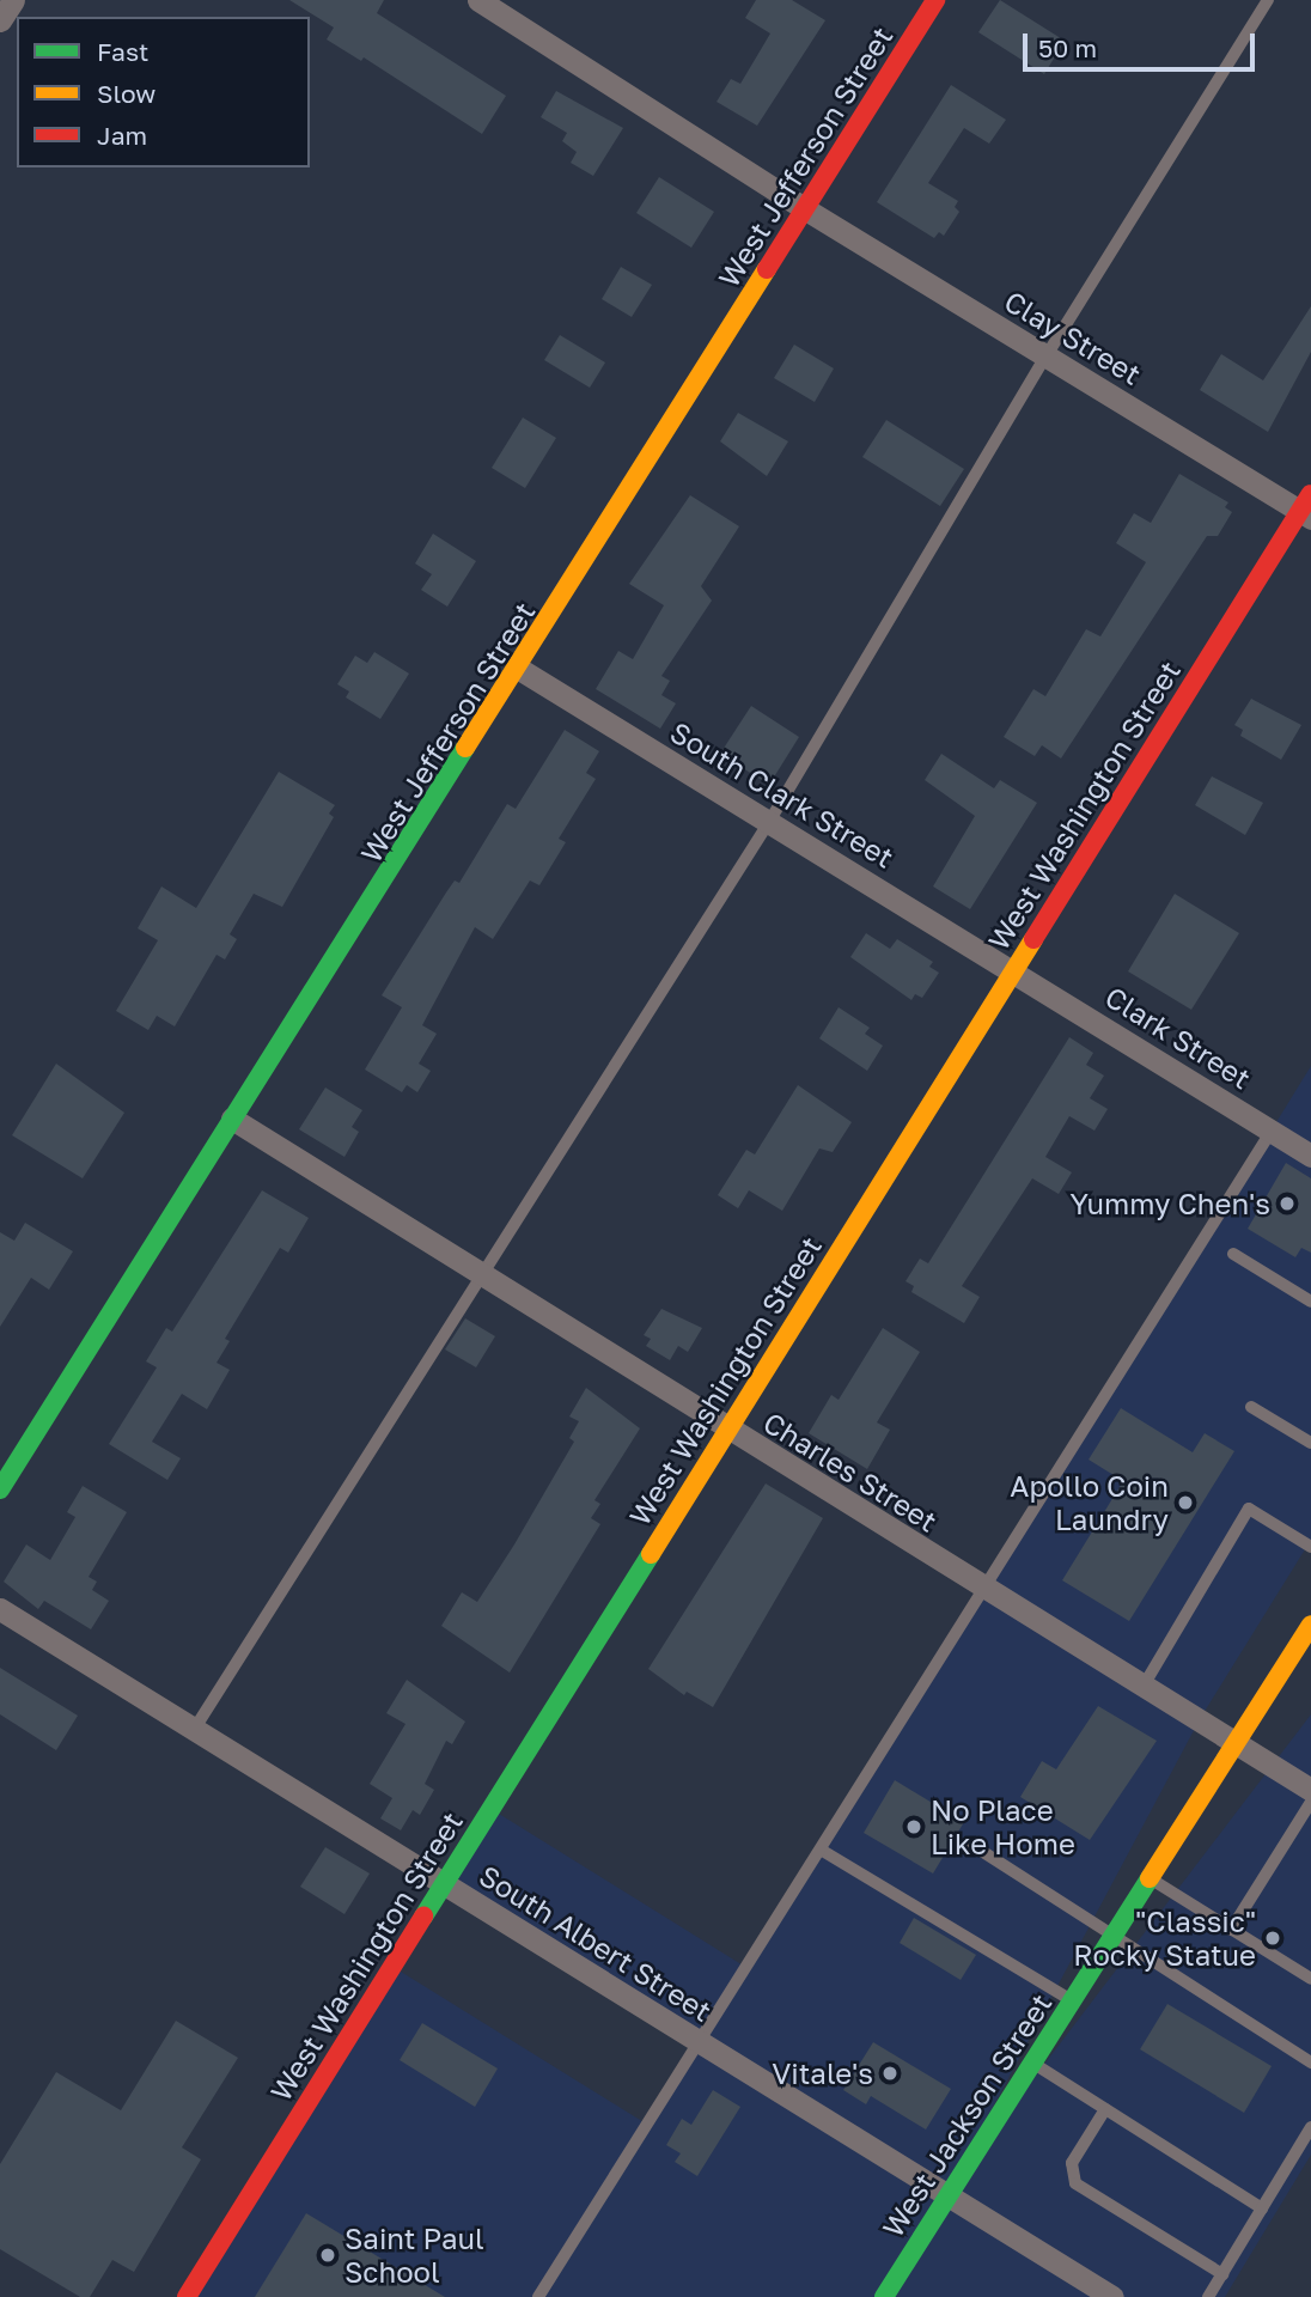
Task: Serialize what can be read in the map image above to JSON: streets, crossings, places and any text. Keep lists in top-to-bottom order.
{
  "streets": {
    "street": [
      "West Jefferson Street",
      "Clay Street",
      "South Clark Street",
      "West Washington Street",
      "Clark Street",
      "Charles Street",
      "South Albert Street",
      "West Jackson Street"
    ]
  },
  "crossings": [
    ["West Jefferson Street", "Clay Street"],
    ["West Jefferson Street", "South Clark Street"],
    ["West Jefferson Street", "Charles Street"],
    ["Clay Street", "West Washington Street"],
    ["South Clark Street", "West Washington Street"],
    ["South Clark Street", "Clark Street"],
    ["West Washington Street", "Clark Street"],
    ["West Washington Street", "Charles Street"],
    ["West Washington Street", "South Albert Street"],
    ["Charles Street", "West Jackson Street"],
    ["South Albert Street", "West Jackson Street"]
  ],
  "places": [
    "Yummy Chen's",
    "Apollo Coin Laundry",
    "No Place Like Home",
    "\"Classic\" Rocky Statue",
    "Vitale's",
    "Saint Paul School"
  ],
  "legend": ["Fast", "Slow", "Jam"],
  "scale_bar": "50 m"
}
